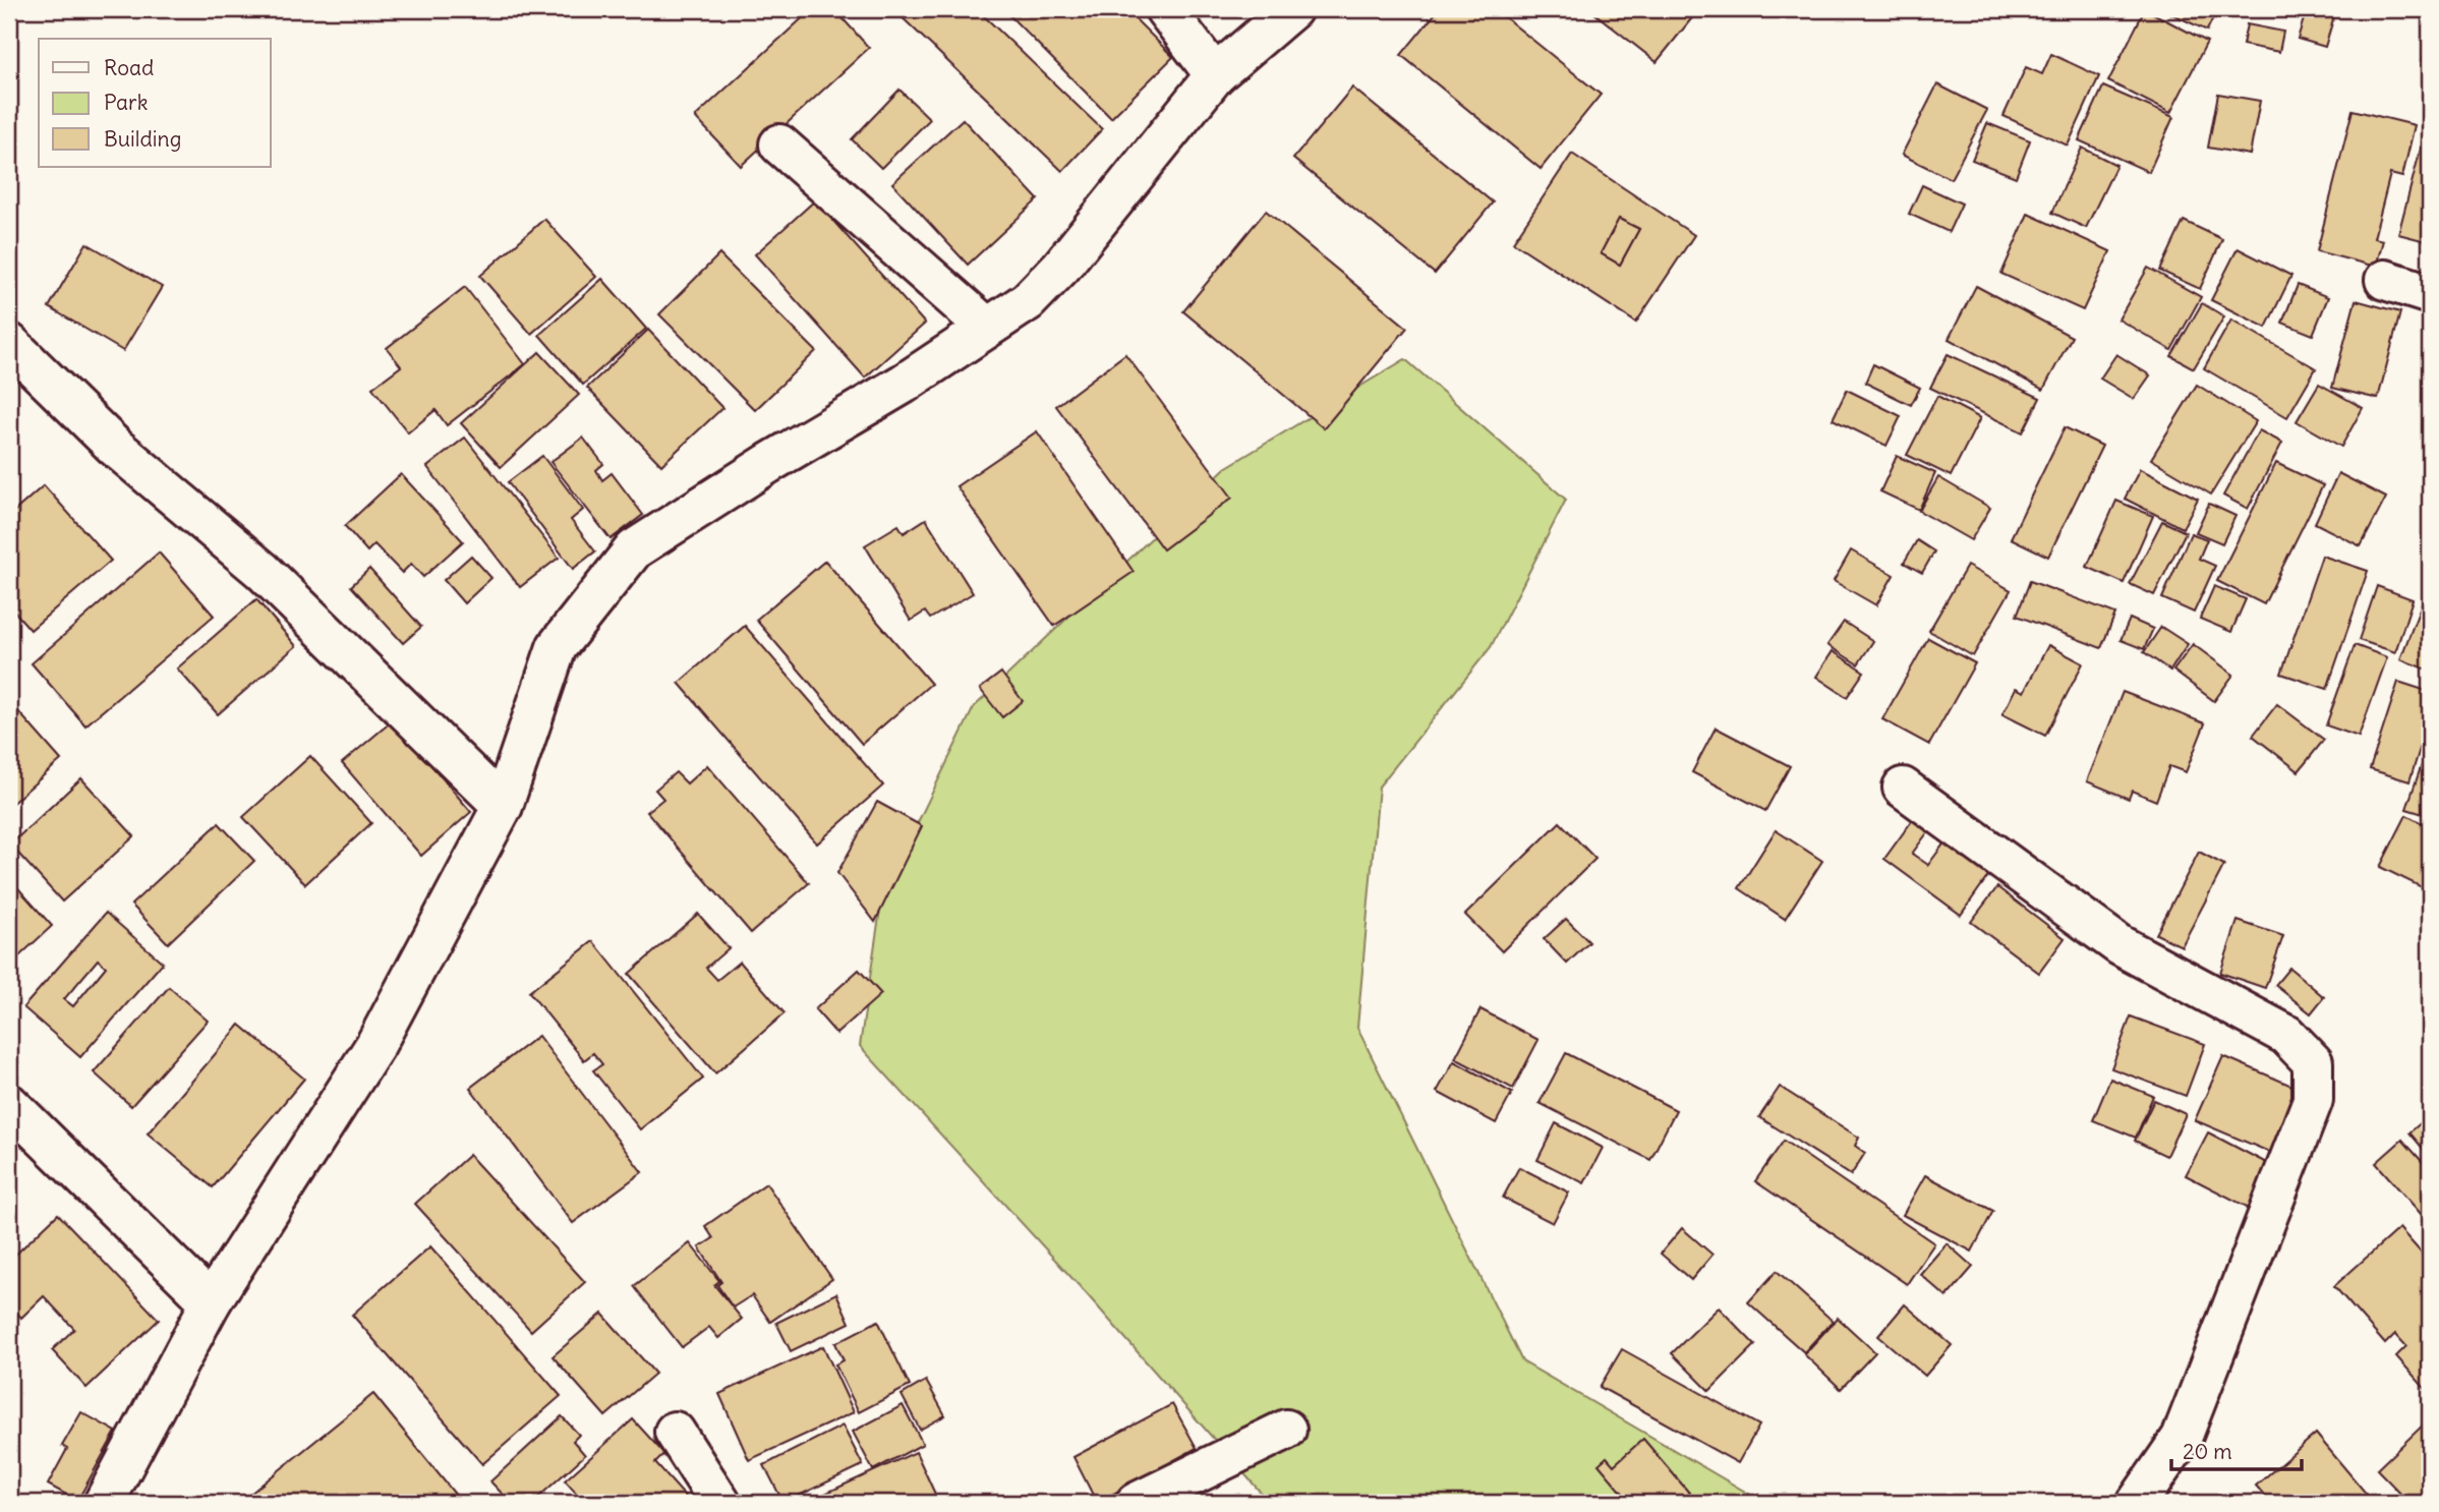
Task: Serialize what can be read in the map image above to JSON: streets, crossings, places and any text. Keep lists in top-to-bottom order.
{
  "legend": ["Road", "Park", "Building"],
  "scale_bar": "20 m"
}
